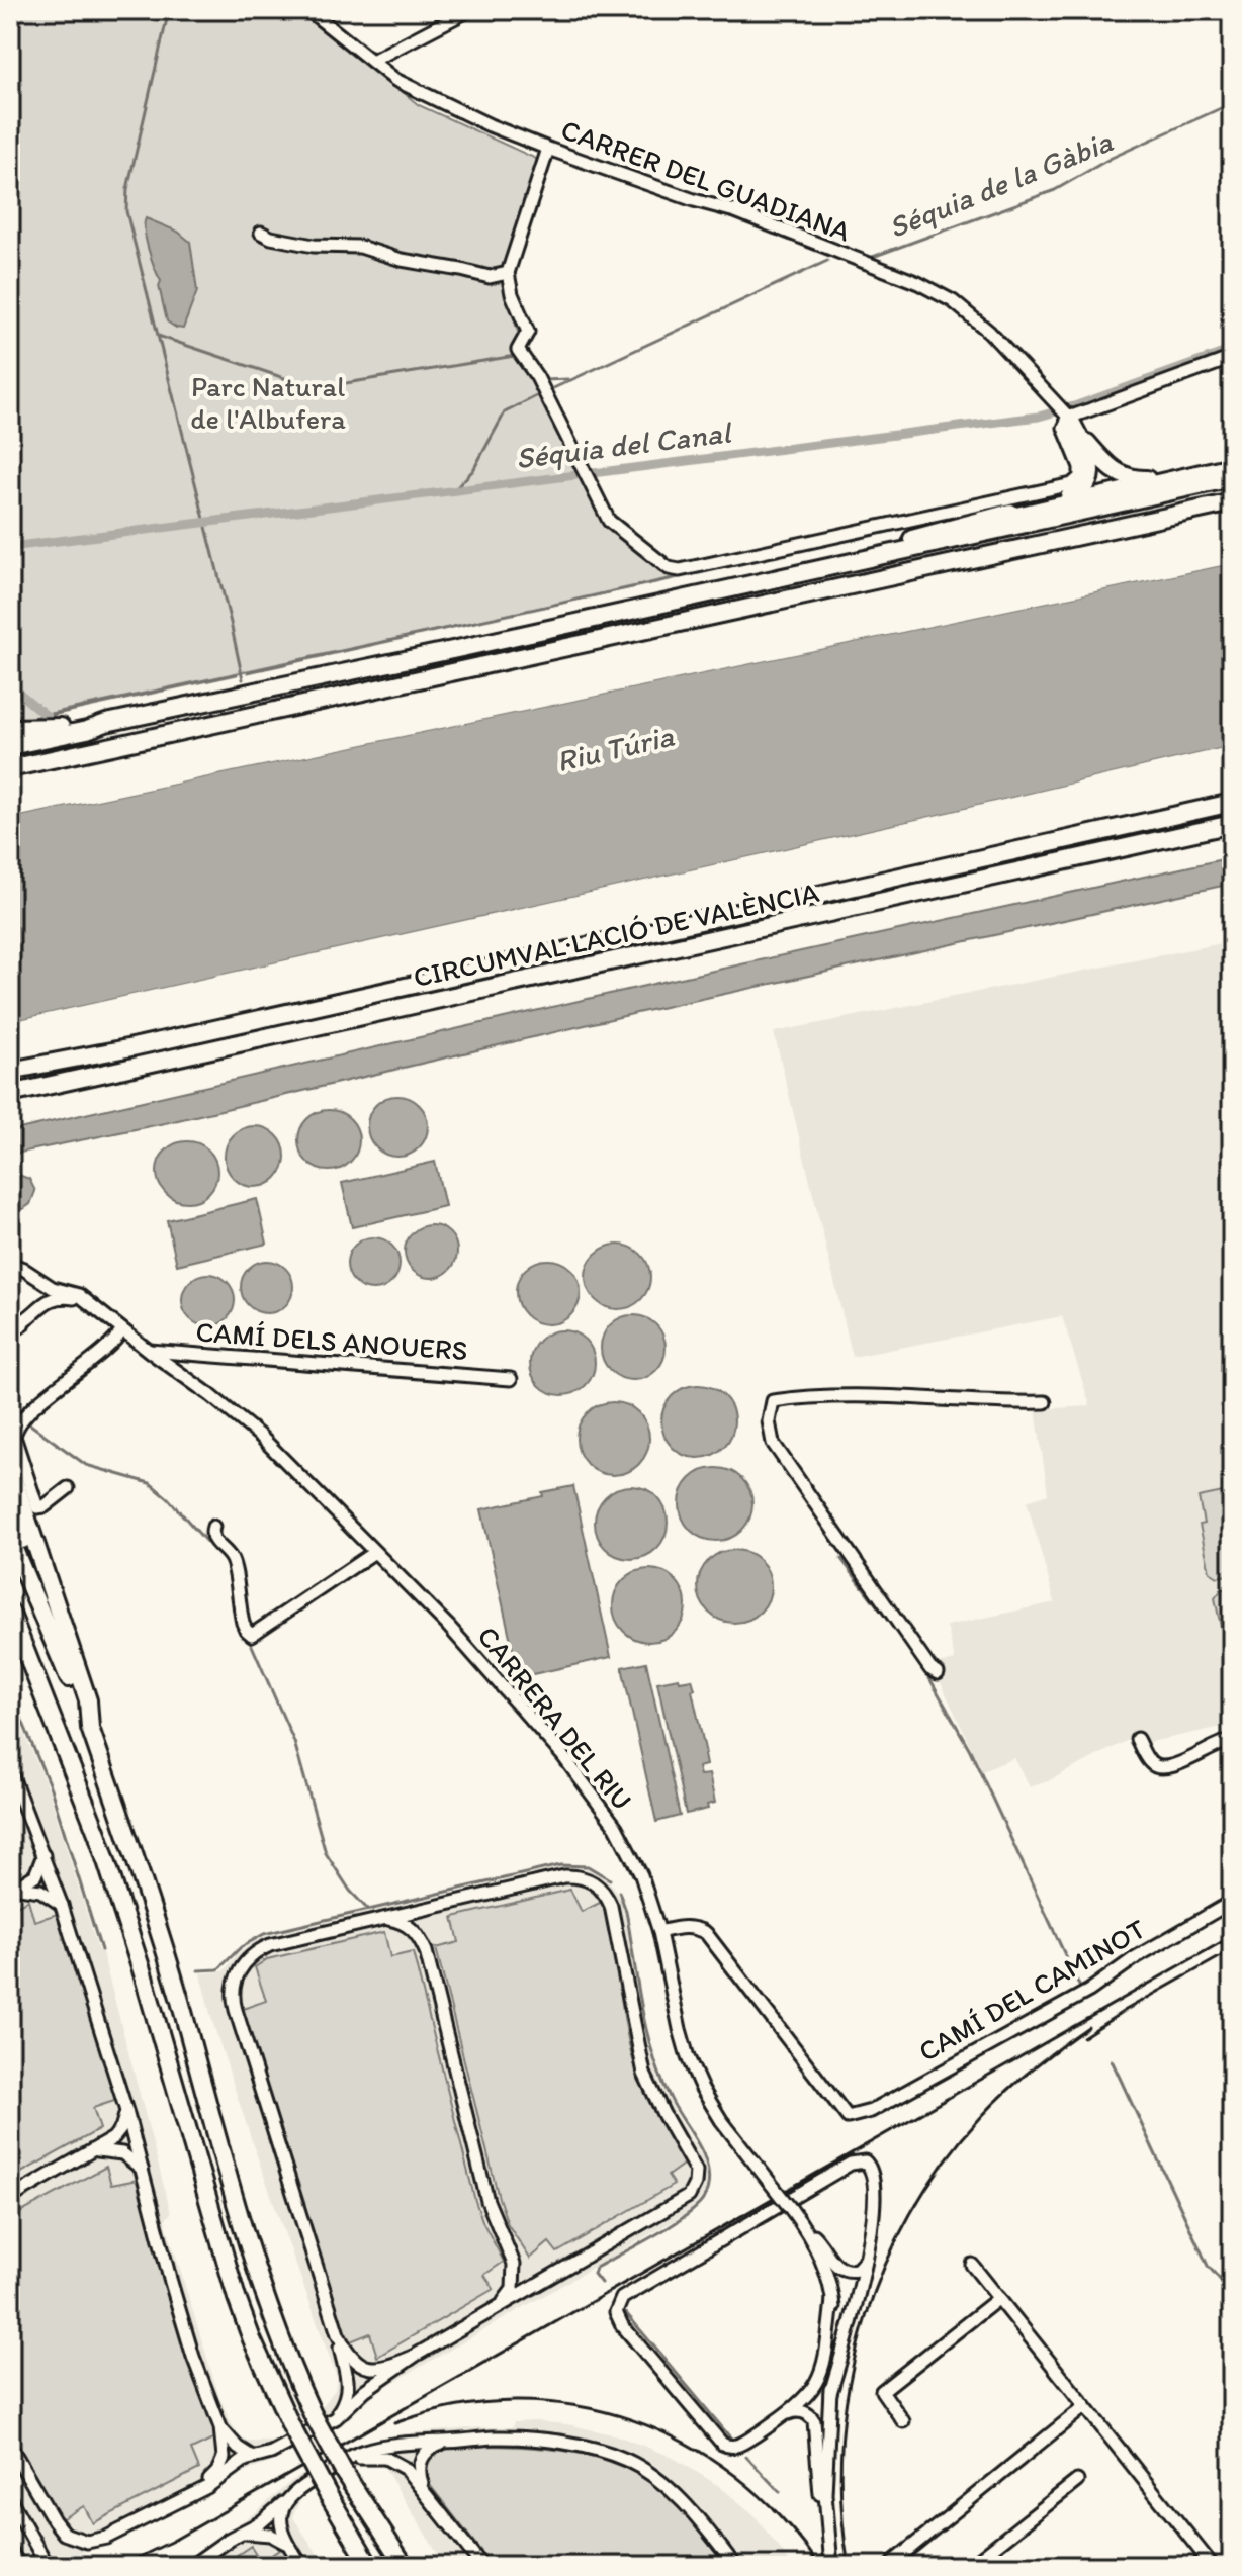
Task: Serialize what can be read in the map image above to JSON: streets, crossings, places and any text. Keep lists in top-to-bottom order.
{
  "streets": {
    "highway": ["CIRCUMVAL·LACIÓ DE VALÈNCIA"],
    "street": [
      "CARRER DEL GUADIANA",
      "CAMÍ DELS ANOUERS",
      "CARRERA DEL RIU",
      "CAMÍ DEL CAMINOT"
    ]
  },
  "crossings": [
    ["CAMÍ DELS ANOUERS", "CARRERA DEL RIU"],
    ["CARRERA DEL RIU", "CAMÍ DEL CAMINOT"]
  ],
  "water": ["Séquia de la Gàbia", "Séquia del Canal", "Riu Túria"],
  "parks": ["Parc Natural de l'Albufera"]
}
